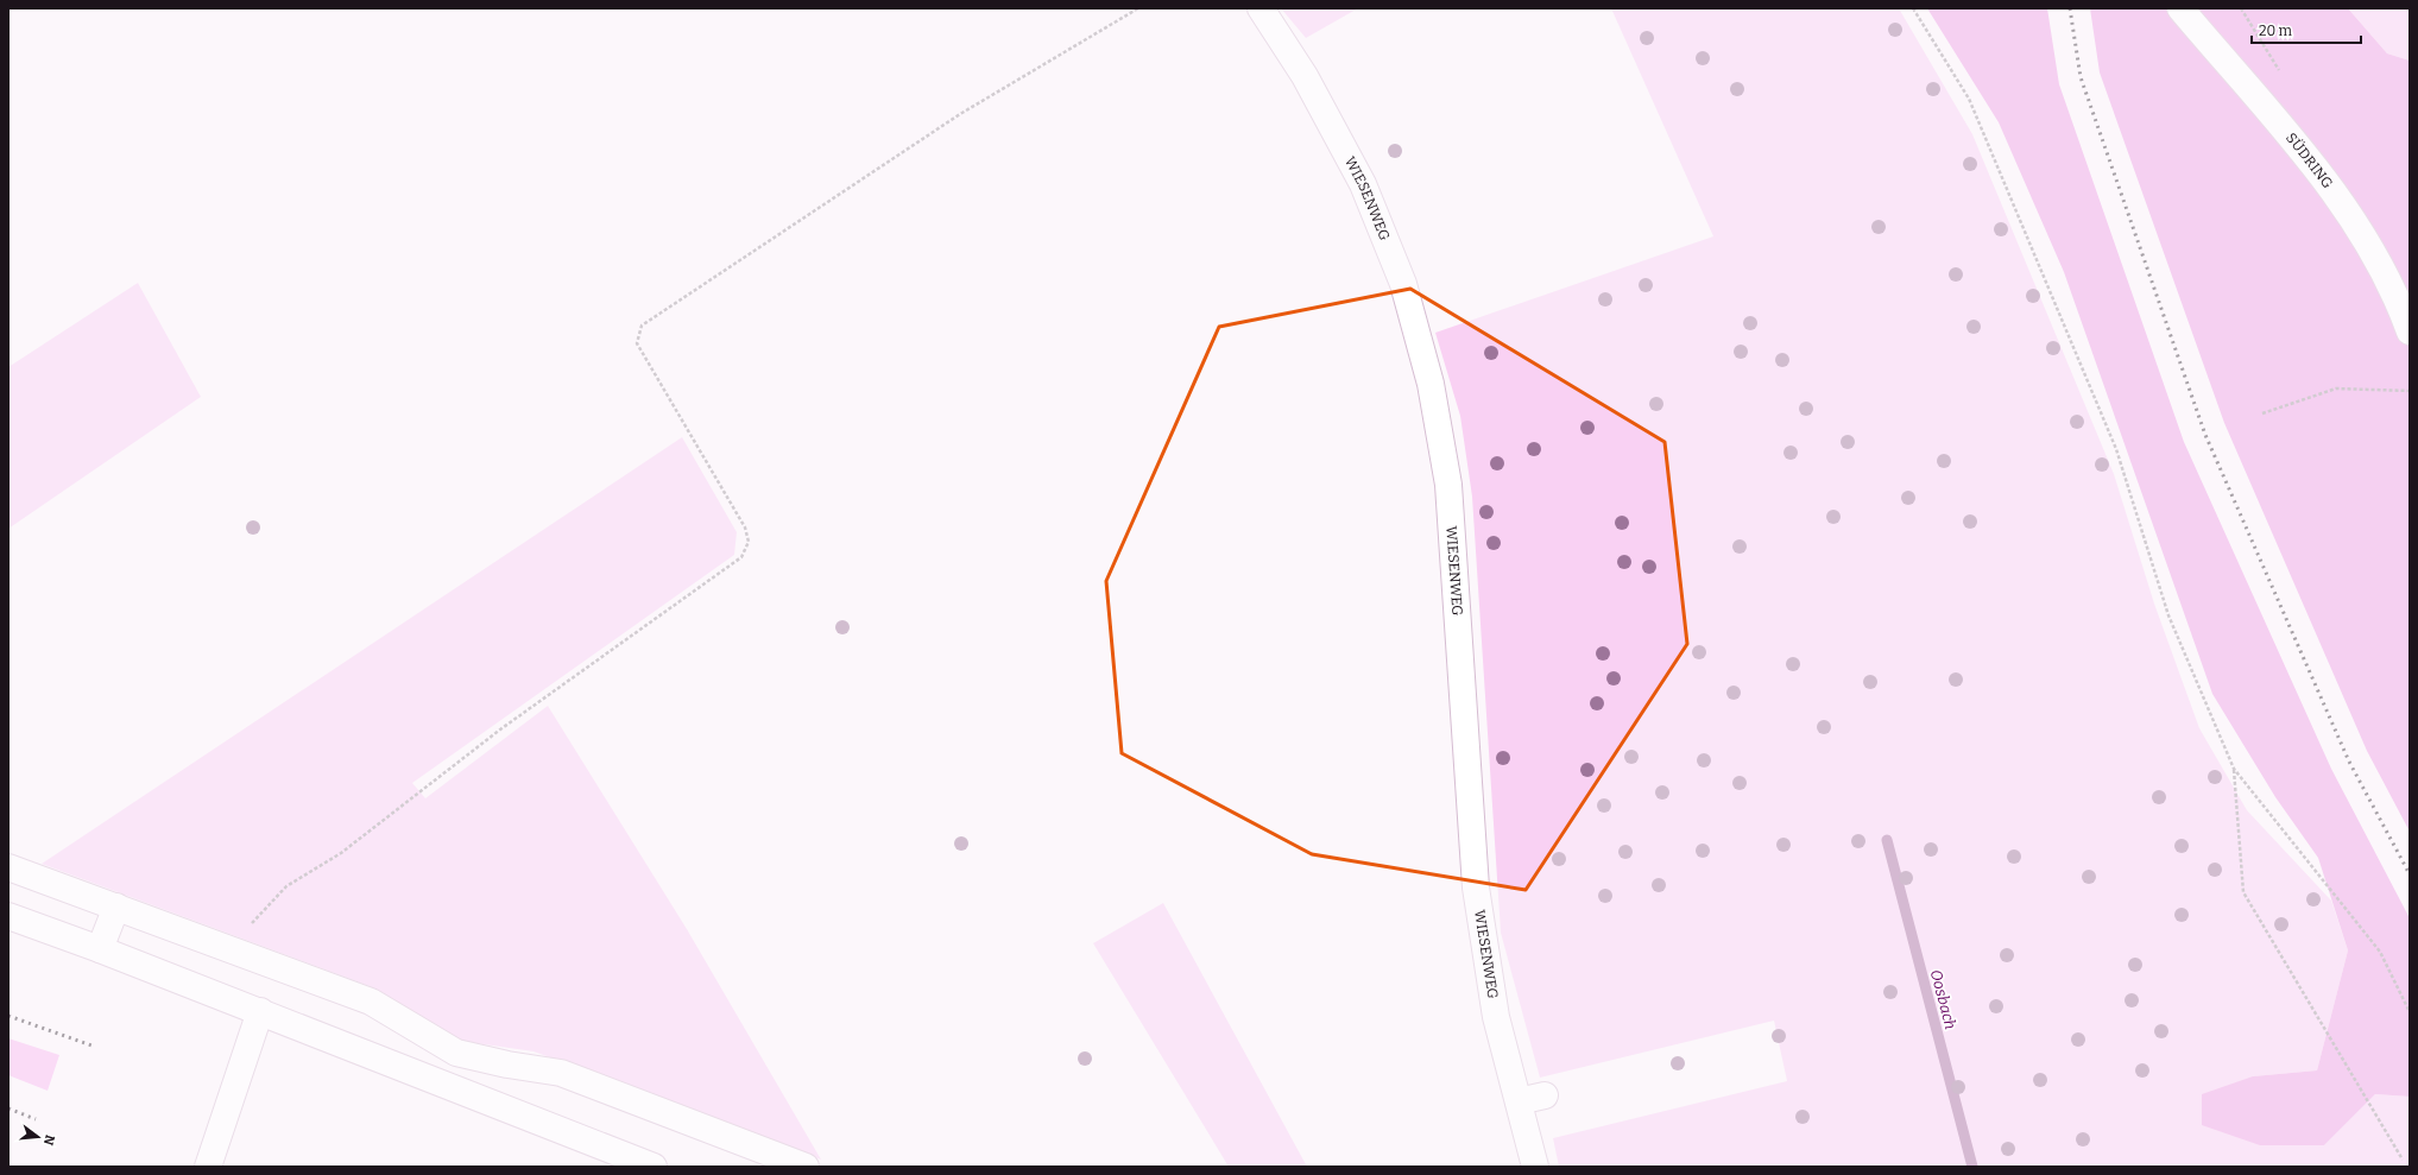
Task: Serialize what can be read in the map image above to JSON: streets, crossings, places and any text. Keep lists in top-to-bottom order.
{
  "streets": {
    "street": ["SÜDRING", "WIESENWEG"]
  },
  "water": ["Oosbach"],
  "scale_bar": "20 m",
  "north": "right"
}
